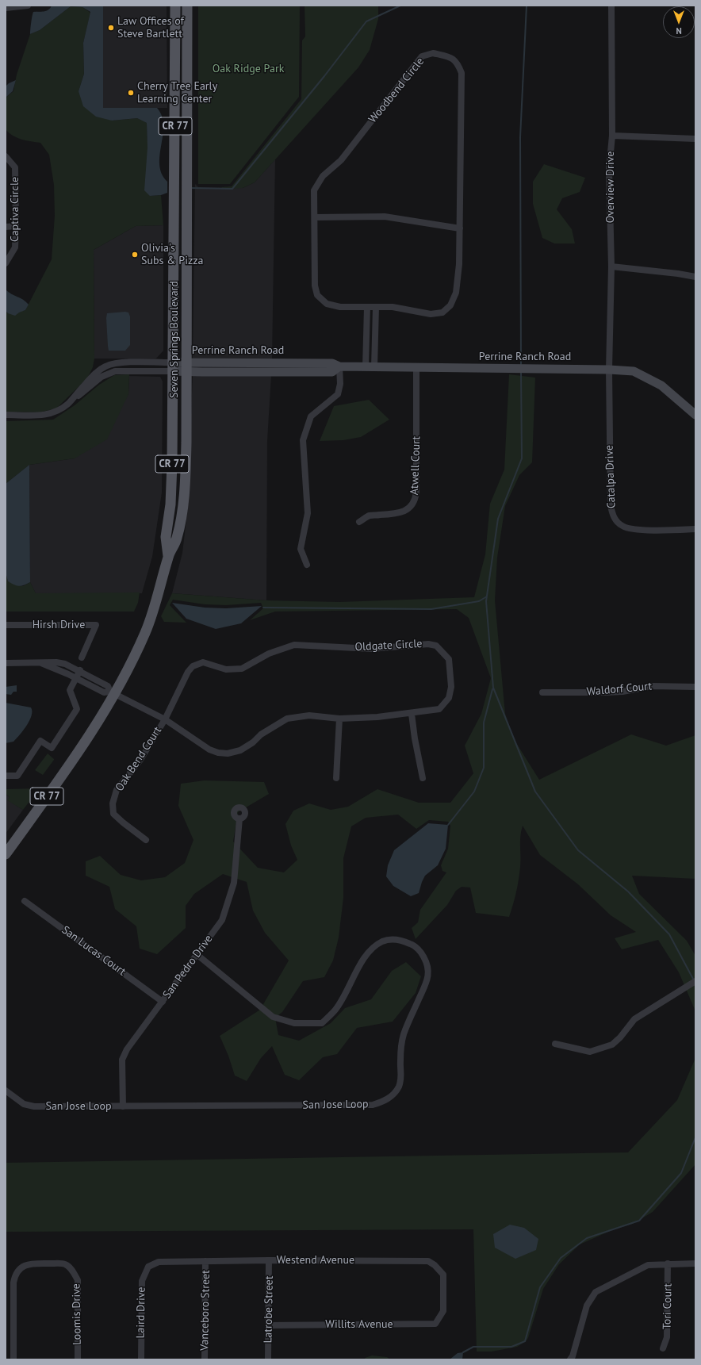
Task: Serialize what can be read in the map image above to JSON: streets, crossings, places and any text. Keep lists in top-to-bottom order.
{
  "streets": {
    "main road": ["CR 77", "Seven Springs Boulevard"],
    "street": [
      "Woodbend Circle",
      "Overview Drive",
      "Captiva Circle",
      "Perrine Ranch Road",
      "Atwell Court",
      "Catalpa Drive",
      "Hirsh Drive",
      "Oldgate Circle",
      "Waldorf Court",
      "Oak Bend Court",
      "San Lucas Court",
      "San Pedro Drive",
      "San Jose Loop",
      "Westend Avenue",
      "Tori Court",
      "Latrobe Street",
      "Vanceboro Street",
      "Laird Drive",
      "Loomis Drive",
      "Willits Avenue"
    ]
  },
  "crossings": [
    ["Overview Drive", "Perrine Ranch Road"],
    ["Overview Drive", "Catalpa Drive"],
    ["Seven Springs Boulevard", "Perrine Ranch Road"],
    ["Seven Springs Boulevard", "Oldgate Circle"],
    ["Perrine Ranch Road", "Atwell Court"],
    ["Perrine Ranch Road", "Catalpa Drive"],
    ["Oldgate Circle", "Oak Bend Court"],
    ["San Lucas Court", "San Pedro Drive"],
    ["San Pedro Drive", "San Jose Loop"],
    ["Westend Avenue", "Latrobe Street"],
    ["Westend Avenue", "Vanceboro Street"],
    ["Westend Avenue", "Laird Drive"],
    ["Westend Avenue", "Willits Avenue"],
    ["Latrobe Street", "Willits Avenue"]
  ],
  "parks": ["Oak Ridge Park"],
  "places": ["Law Offices of Steve Bartlett", "Cherry Tree Early Learning Center", "Olivia's Subs & Pizza"],
  "north": "bottom"
}
